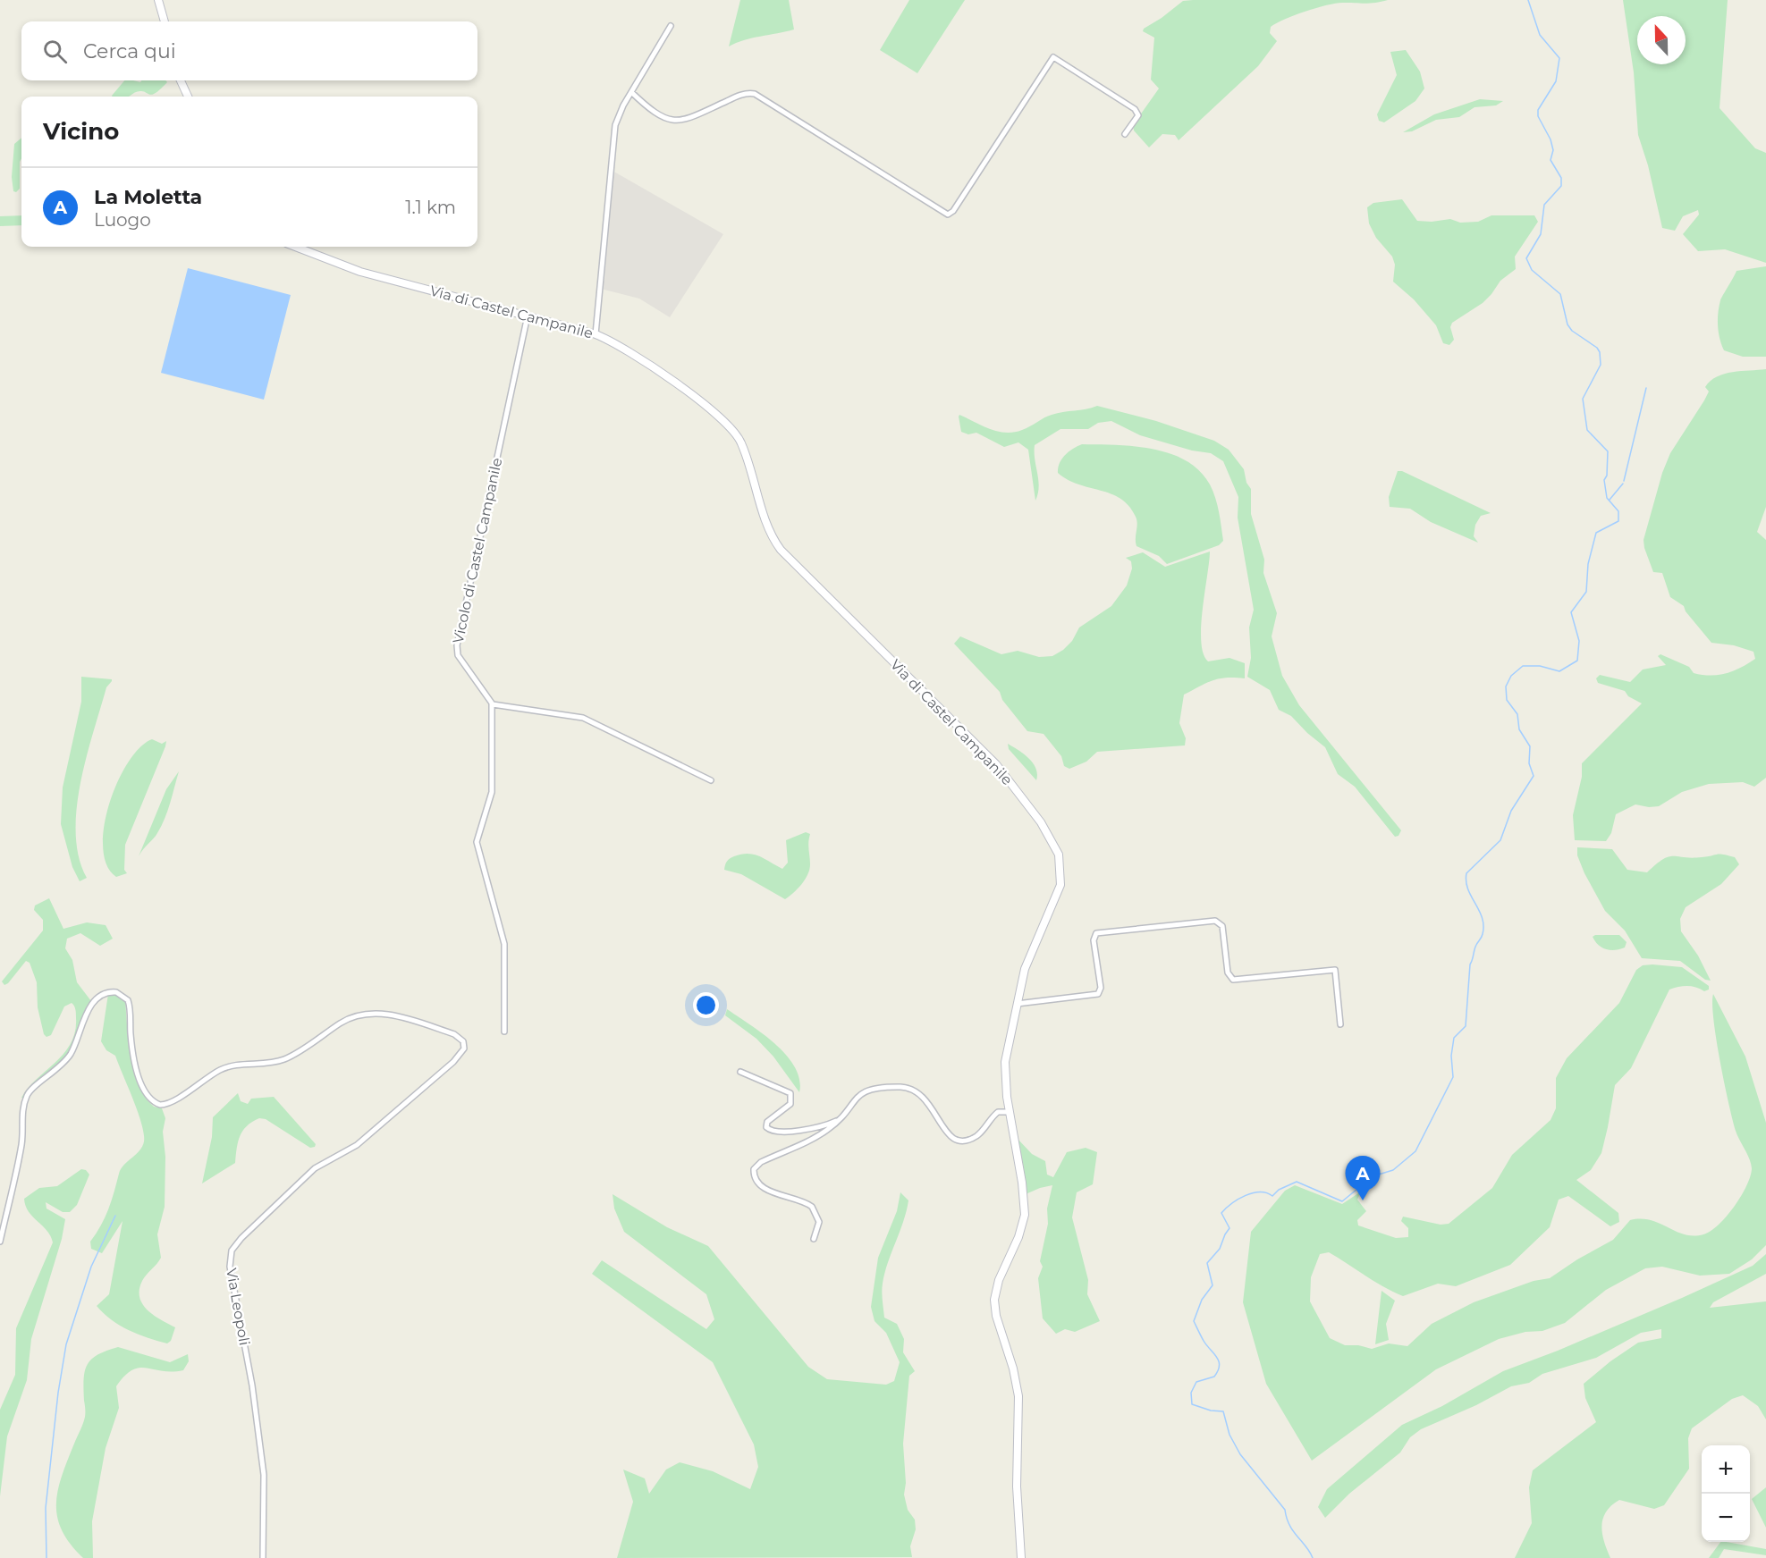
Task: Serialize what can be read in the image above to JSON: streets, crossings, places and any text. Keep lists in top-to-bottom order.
{
  "streets": {
    "street": ["Via di Castel Campanile", "Vicolo di Castel Campanile", "Via Leopoli"]
  },
  "crossings": [
    ["Via di Castel Campanile", "Vicolo di Castel Campanile"]
  ],
  "north": "top",
  "page": {
    "search": "Cerca qui",
    "heading": "Vicino",
    "list": [
      {
        "mark": "A",
        "name": "La Moletta",
        "note": "Luogo",
        "value": "1.1 km"
      }
    ],
    "pins": "A",
    "map_buttons": ["+", "−"]
  }
}
